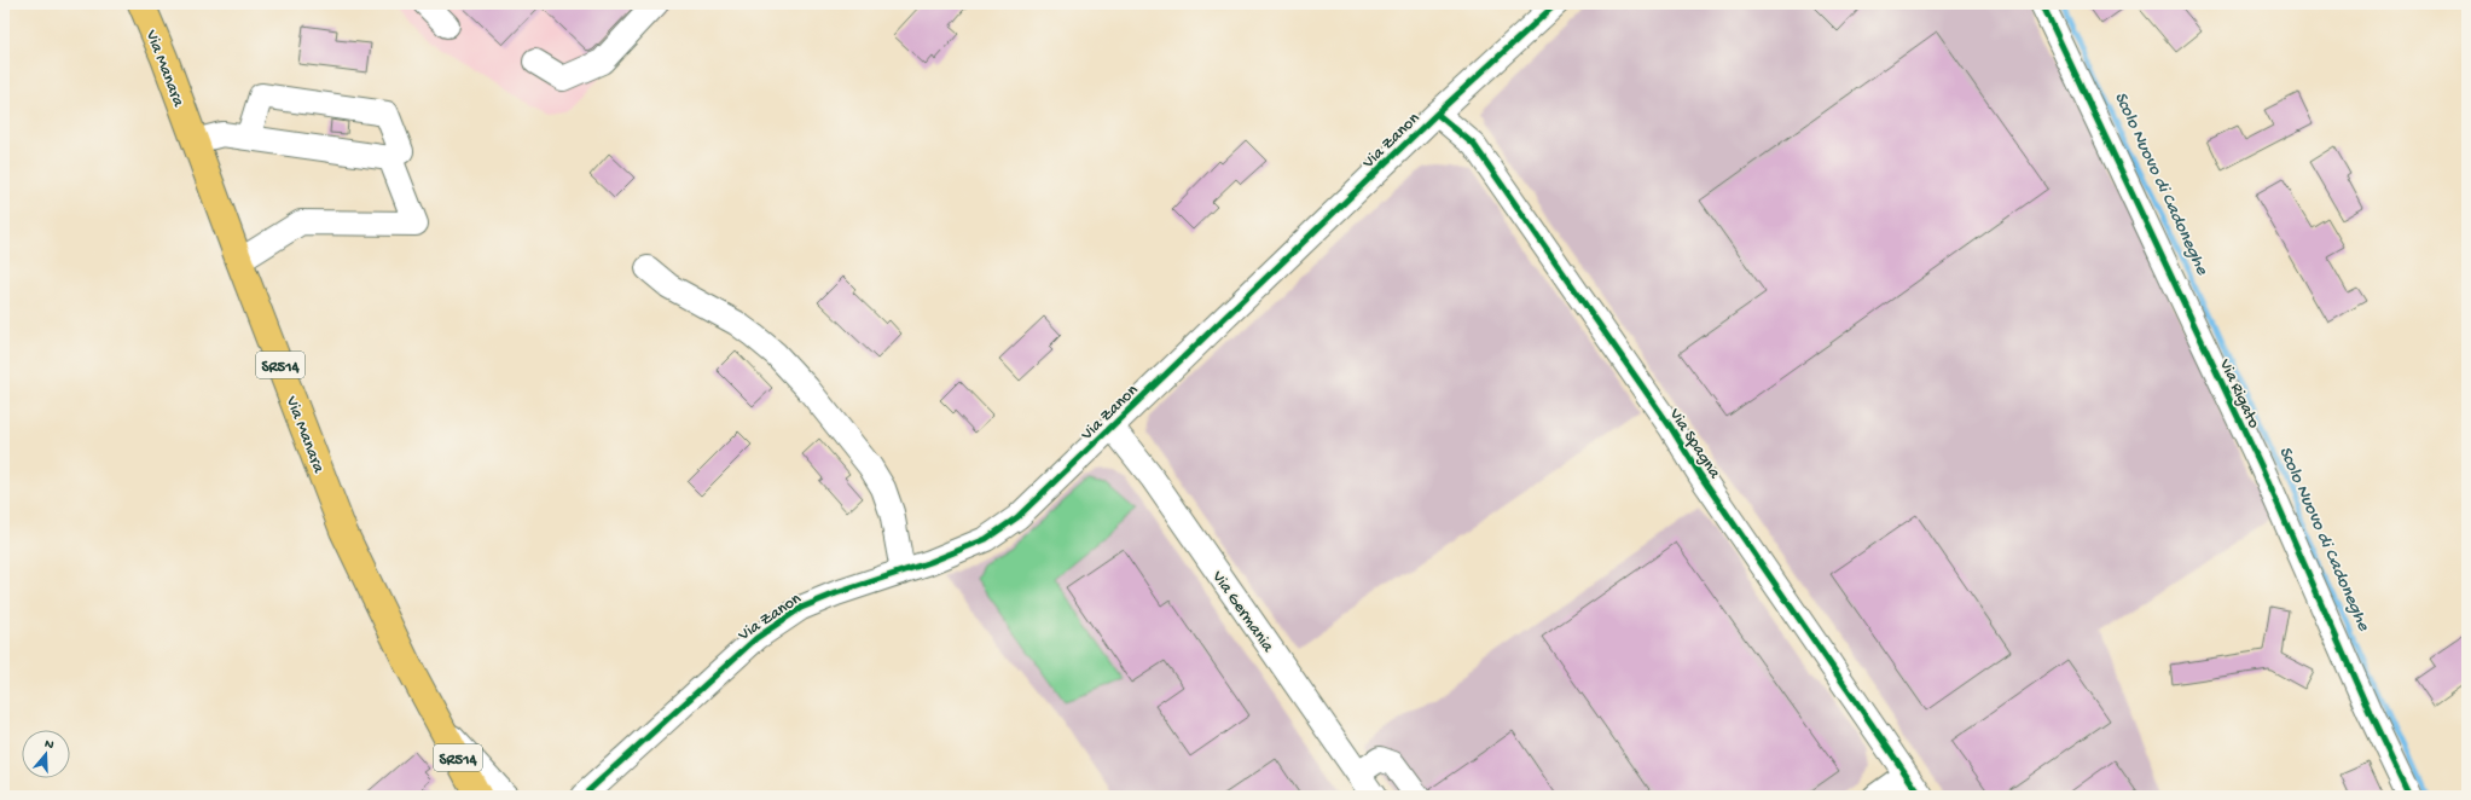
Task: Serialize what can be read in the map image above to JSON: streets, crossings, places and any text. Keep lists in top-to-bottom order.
{
  "streets": {
    "main road": ["Via Manara", "SR514"],
    "street": [
      "Via Zanon",
      "Via Rigato",
      "Via Spagna",
      "Via Germania"
    ]
  },
  "crossings": [
    ["Via Zanon", "Via Spagna"],
    ["Via Zanon", "Via Germania"]
  ],
  "water": ["Scolo Nuovo di Cadoneghe"],
  "north": "top"
}
